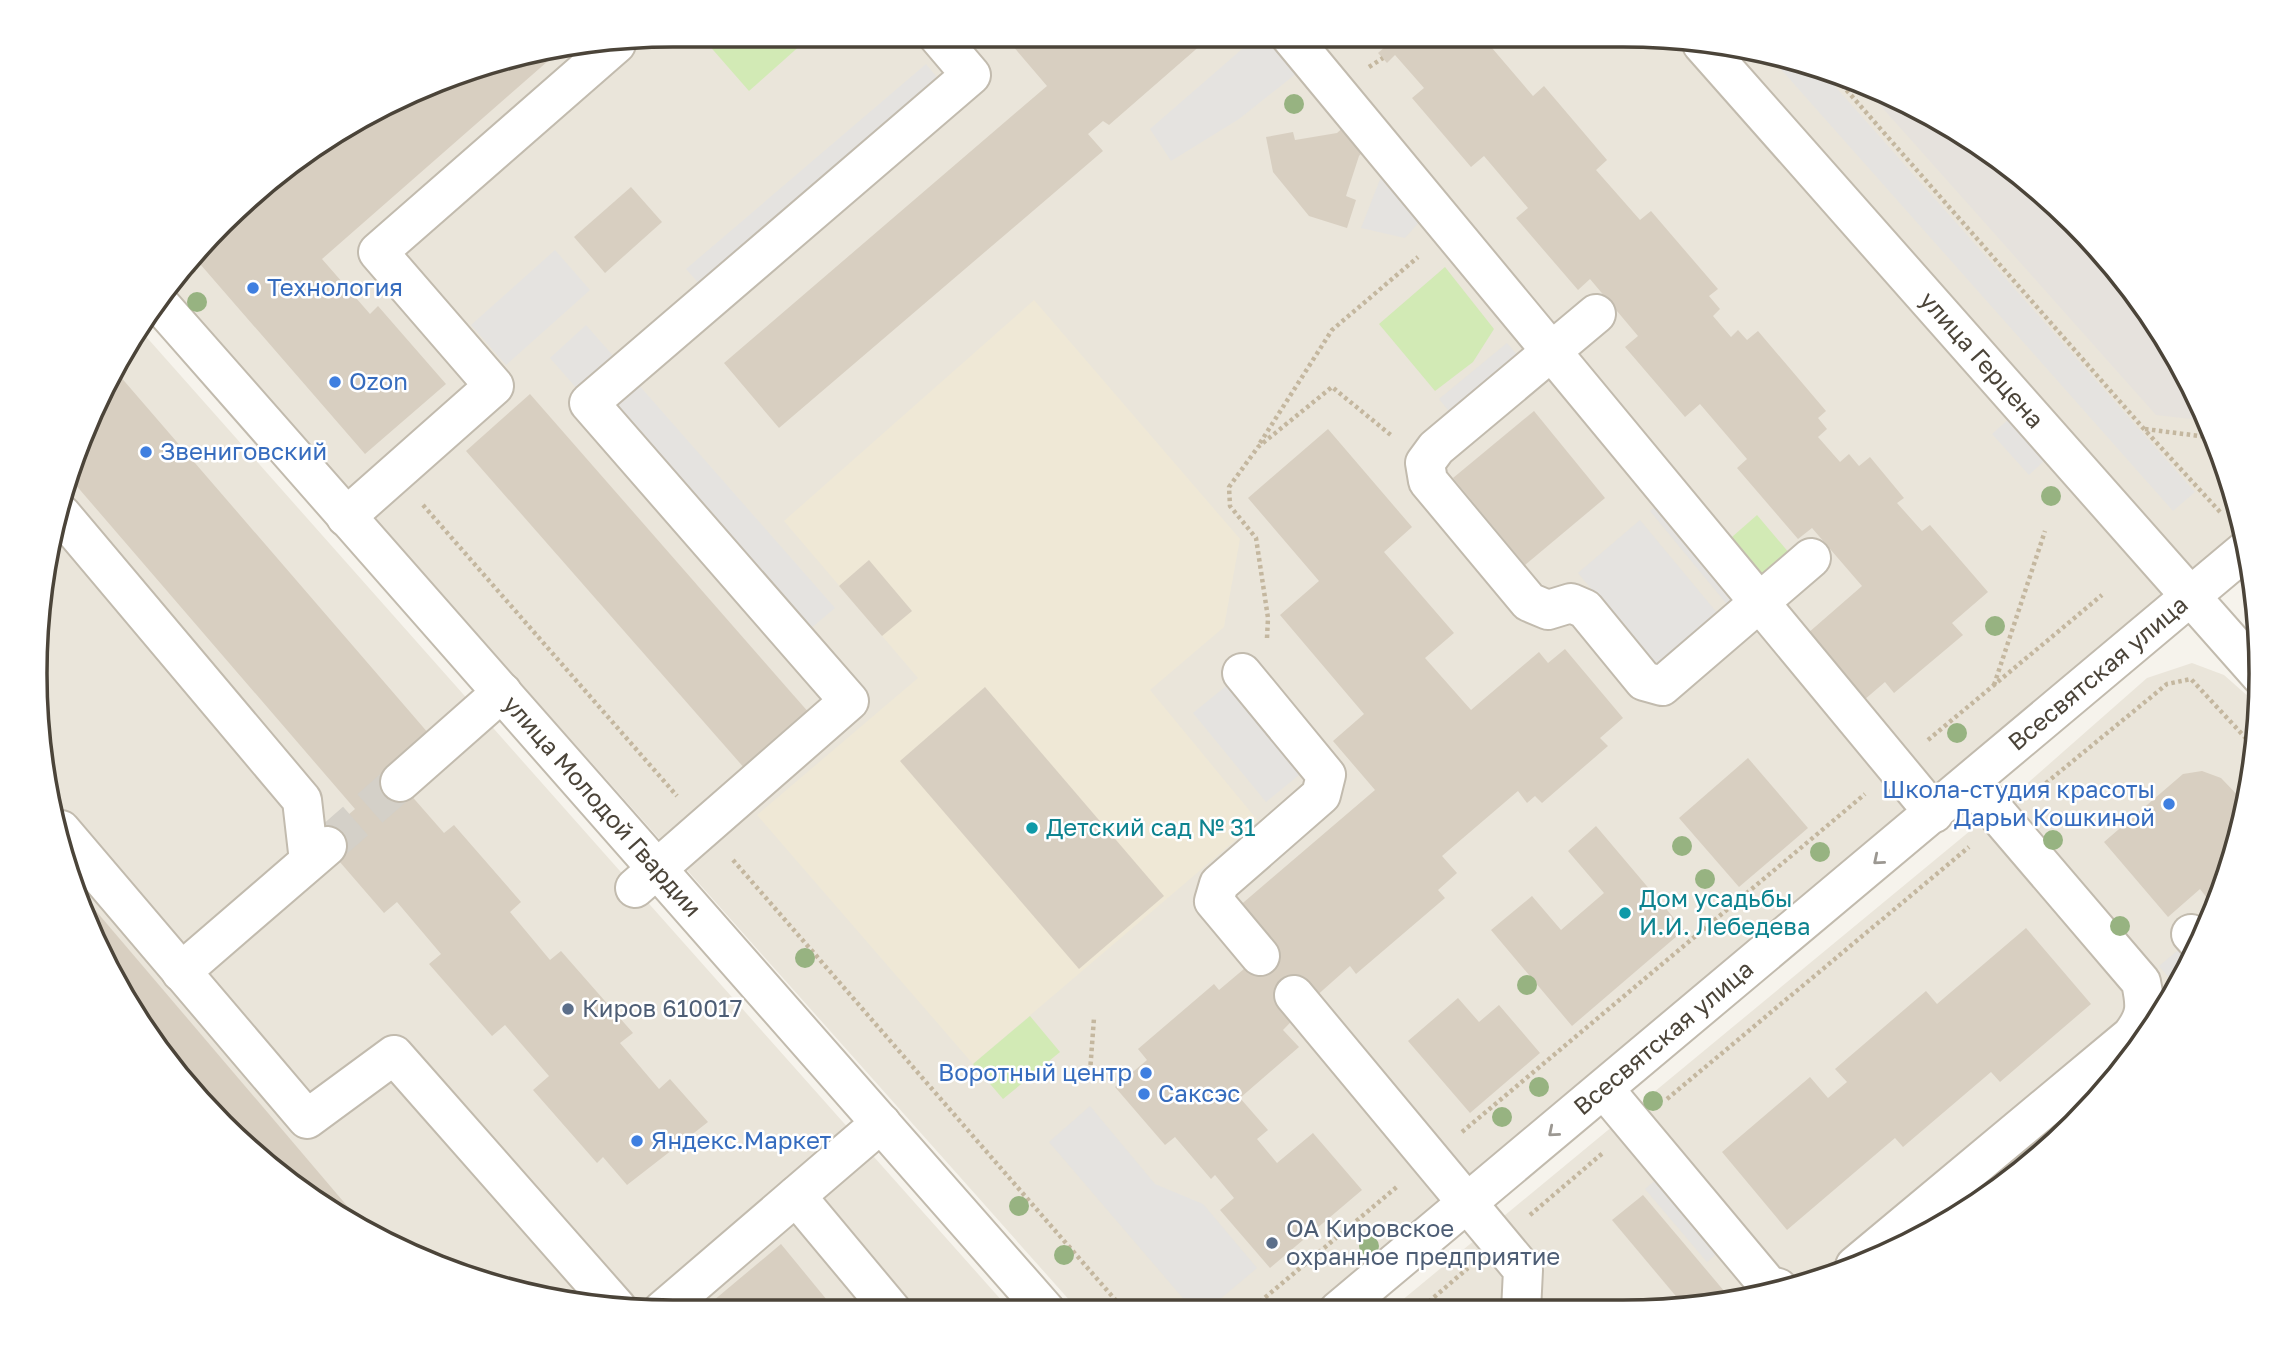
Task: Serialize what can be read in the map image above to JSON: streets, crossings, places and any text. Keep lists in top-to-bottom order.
{
  "streets": {
    "street": ["улица Герцена", "Всесвятская улица", "улица Молодой Гвардии"]
  },
  "crossings": [
    ["улица Герцена", "Всесвятская улица"]
  ],
  "places": [
    "Технология",
    "Ozon",
    "Звениговский",
    "Школа-студия красоты Дарьи Кошкиной",
    "Детский сад № 31",
    "Дом усадьбы И.И. Лебедева",
    "Киров 610017",
    "Воротный центр",
    "Саксэс",
    "Яндекс.Маркет",
    "ОА Кировское охранное предприятие"
  ]
}
